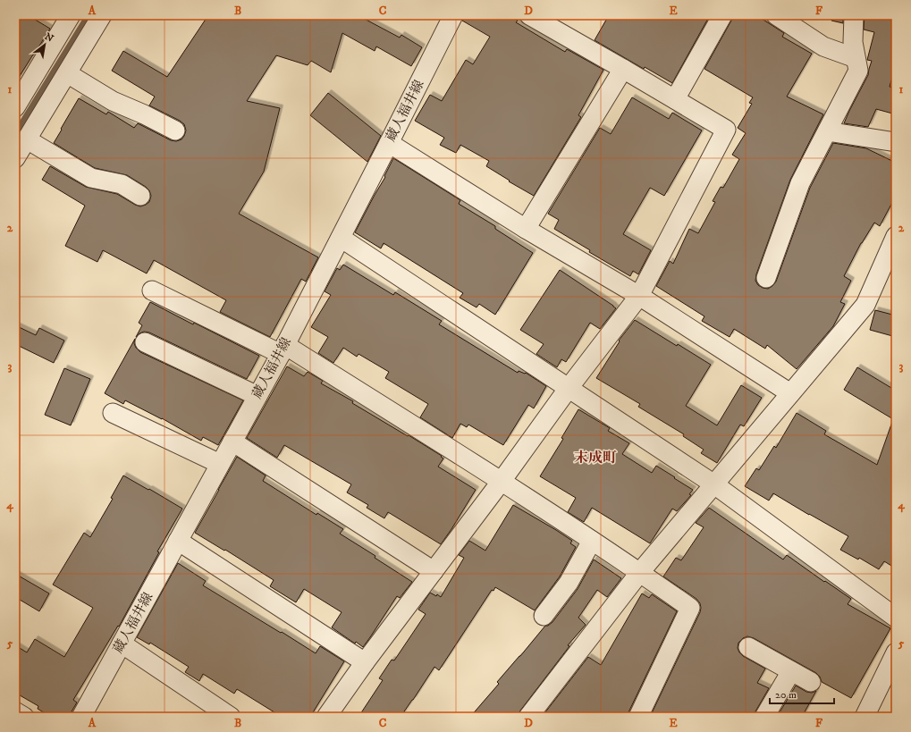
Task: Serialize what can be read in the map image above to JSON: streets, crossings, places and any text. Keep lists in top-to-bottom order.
{
  "streets": {
    "street": ["蔵人福井線"]
  },
  "districts": ["末成町"],
  "scale_bar": "20 m",
  "north": "top right",
  "grid": {
    "columns": [
      "A",
      "B",
      "C",
      "D",
      "E",
      "F"
    ],
    "rows": [
      "1",
      "2",
      "3",
      "4",
      "5"
    ]
  }
}
